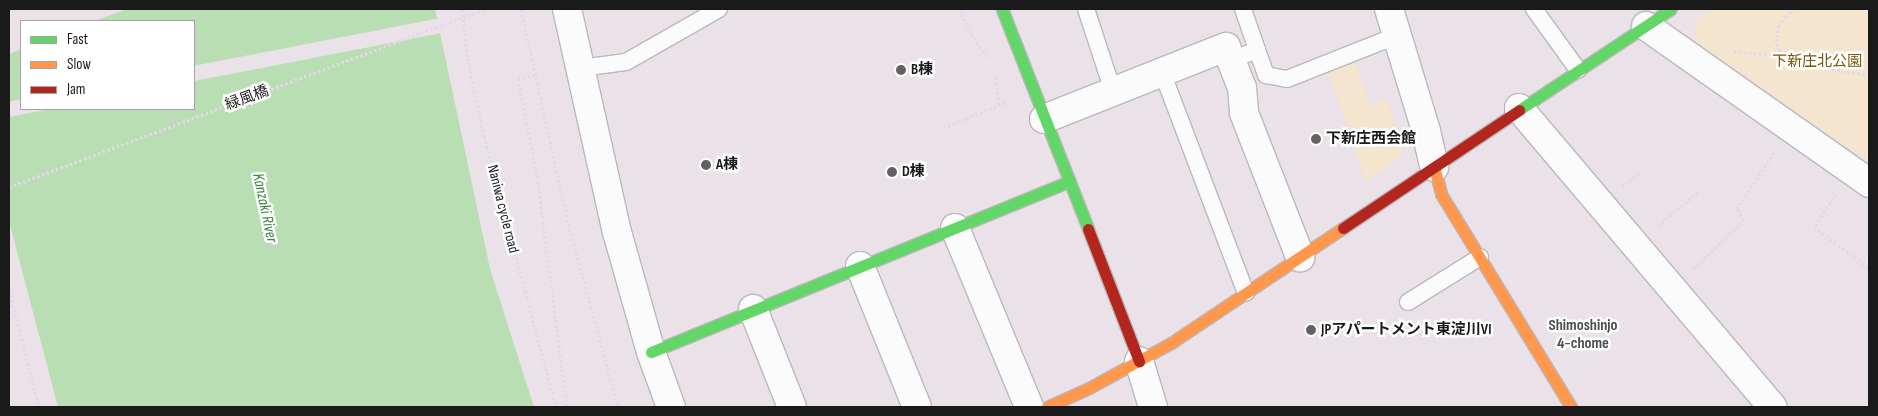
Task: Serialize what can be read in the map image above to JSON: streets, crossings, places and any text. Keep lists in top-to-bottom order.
{
  "streets": {
    "path": ["緑風橋", "Naniwa cycle road"]
  },
  "districts": ["Shimoshinjo 4-chome"],
  "water": ["Kanzaki River"],
  "parks": ["下新庄北公園"],
  "places": [
    "B棟",
    "下新庄西会館",
    "A棟",
    "D棟",
    "JPアパートメント東淀川VI"
  ],
  "legend": ["Fast", "Slow", "Jam"]
}
